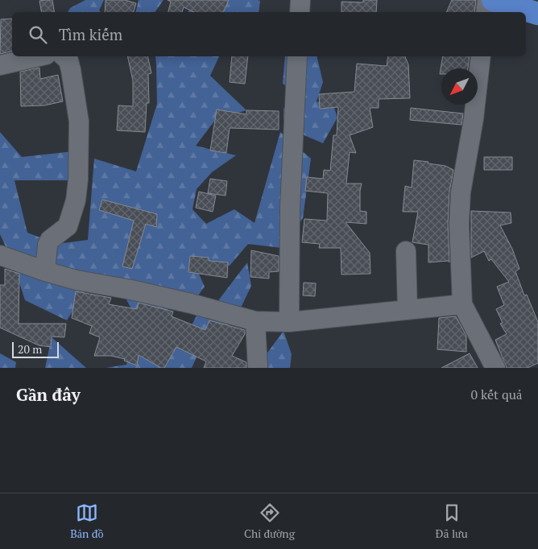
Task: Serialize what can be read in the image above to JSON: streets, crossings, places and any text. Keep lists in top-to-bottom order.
{
  "scale_bar": "20 m",
  "north": "bottom left",
  "page": {
    "search": "Tìm kiếm",
    "scale": "20 m",
    "heading": ["Gần đây", "0 kết quả"],
    "nav": ["Bản đồ", "Chỉ đường", "Đã lưu"]
  }
}
